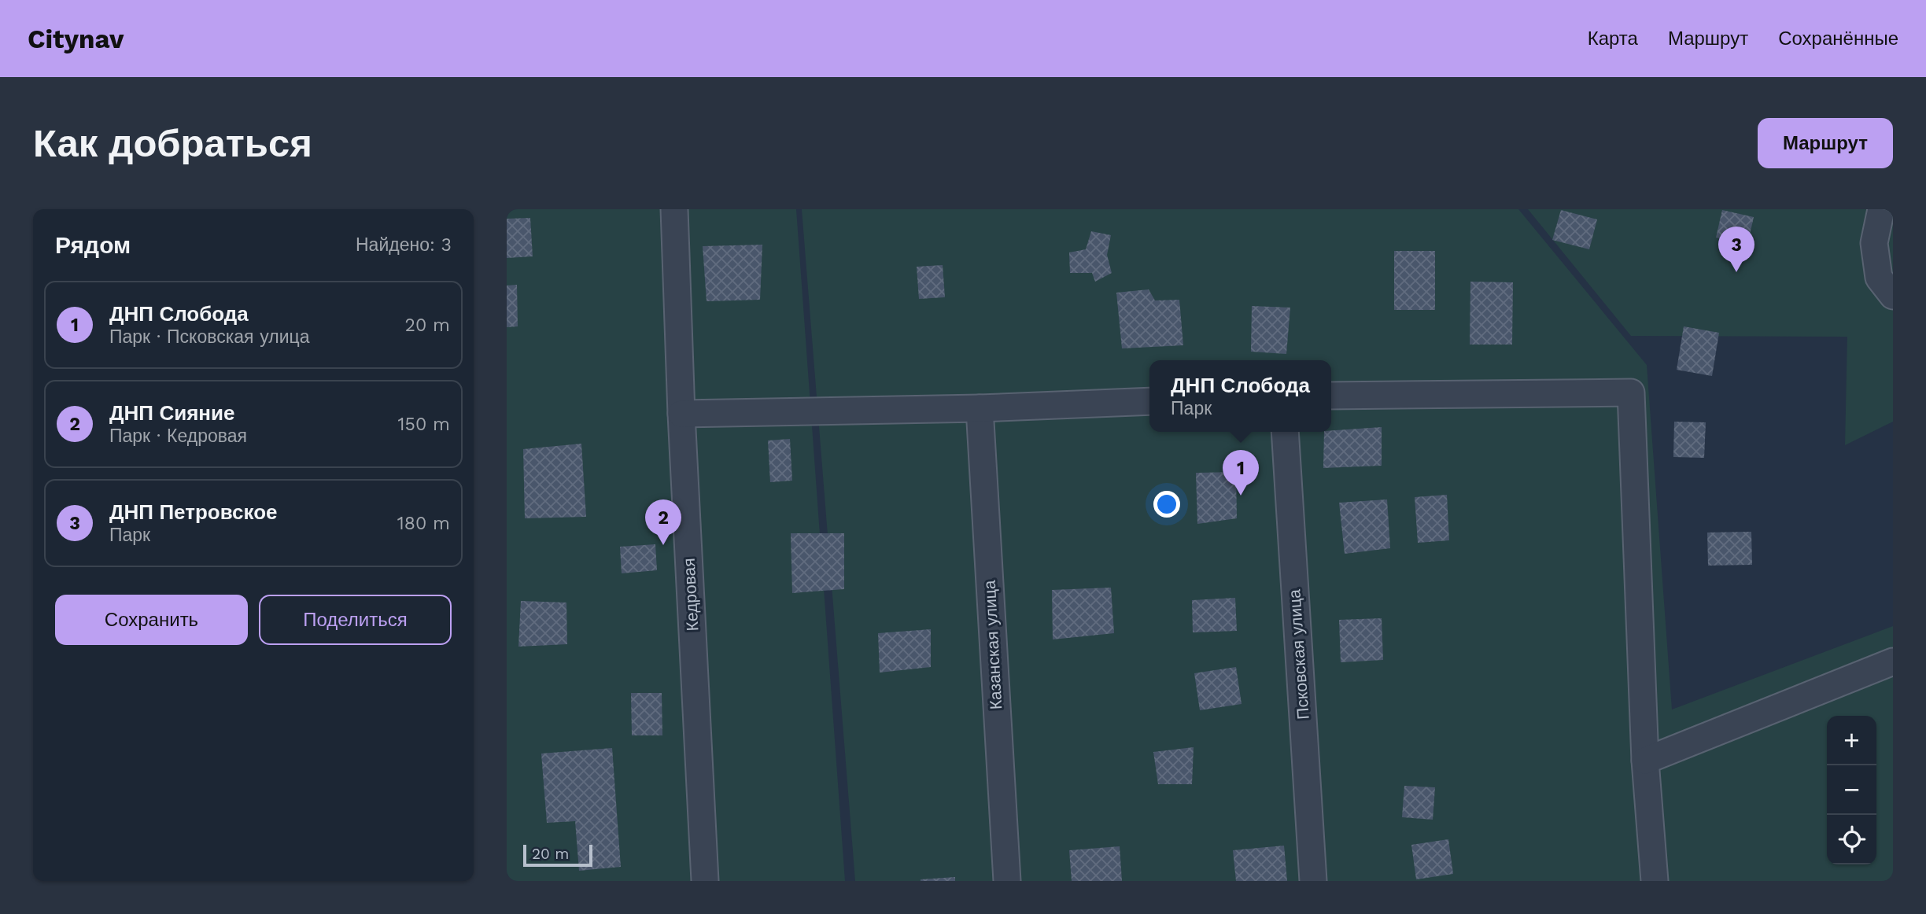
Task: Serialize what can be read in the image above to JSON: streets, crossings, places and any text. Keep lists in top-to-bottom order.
{
  "streets": {
    "street": ["Кедровая", "Казанская улица", "Псковская улица"]
  },
  "scale_bar": "20 m",
  "page": {
    "header": "Citynav",
    "nav": ["Карта", "Маршрут", "Сохранённые"],
    "buttons": [
      "Маршрут",
      ["Сохранить", "Поделиться"]
    ],
    "title": "Как добраться",
    "heading": ["Рядом", "Найдено: 3"],
    "pins": ["3", "1", "2"],
    "list": [
      {
        "mark": "1",
        "name": "ДНП Слобода",
        "note": "Парк · Псковская улица",
        "value": "20 m"
      },
      {
        "mark": "2",
        "name": "ДНП Сияние",
        "note": "Парк · Кедровая",
        "value": "150 m"
      },
      {
        "mark": "3",
        "name": "ДНП Петровское",
        "note": "Парк",
        "value": "180 m"
      }
    ],
    "popup": ["ДНП Слобода", "Парк"],
    "map_buttons": ["+", "−"],
    "scale": "20 m"
  }
}
